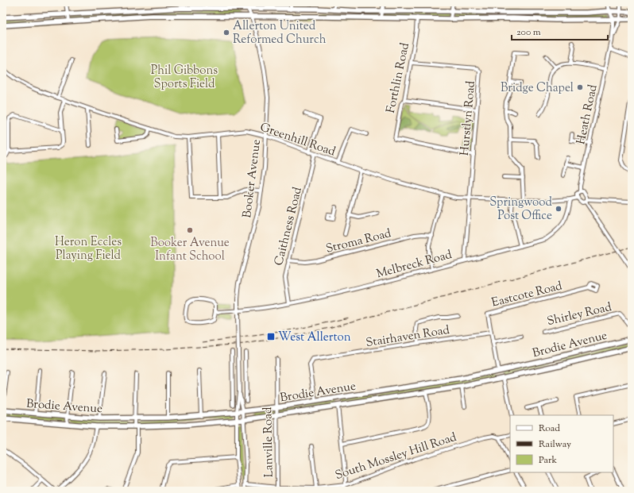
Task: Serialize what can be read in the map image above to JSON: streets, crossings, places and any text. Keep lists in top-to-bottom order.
{
  "streets": {
    "street": [
      "Forthlin Road",
      "Heath Road",
      "Hurstlyn Road",
      "Greenhill Road",
      "Booker Avenue",
      "Caithness Road",
      "Stroma Road",
      "Melbreck Road",
      "Eastcote Road",
      "Shirley Road",
      "Stairhaven Road",
      "Brodie Avenue",
      "Lanville Road",
      "South Mossley Hill Road"
    ]
  },
  "crossings": [
    ["Forthlin Road", "Hurstlyn Road"],
    ["Heath Road", "Greenhill Road"],
    ["Hurstlyn Road", "Greenhill Road"],
    ["Hurstlyn Road", "Melbreck Road"],
    ["Greenhill Road", "Booker Avenue"],
    ["Greenhill Road", "Caithness Road"],
    ["Greenhill Road", "Melbreck Road"],
    ["Booker Avenue", "Melbreck Road"],
    ["Booker Avenue", "Brodie Avenue"],
    ["Booker Avenue", "South Mossley Hill Road"],
    ["Caithness Road", "Stroma Road"],
    ["Caithness Road", "Melbreck Road"],
    ["Eastcote Road", "Stairhaven Road"],
    ["Stairhaven Road", "Brodie Avenue"],
    ["Brodie Avenue", "Lanville Road"],
    ["Lanville Road", "South Mossley Hill Road"]
  ],
  "parks": ["Phil Gibbons Sports Field", "Heron Eccles Playing Field"],
  "places": {
    "other": [
      "Allerton United Reformed Church",
      "Bridge Chapel",
      "Springwood Post Office",
      "Booker Avenue Infant School"
    ],
    "transit": ["West Allerton"]
  },
  "legend": ["Road", "Railway", "Park"],
  "scale_bar": "200 m"
}
